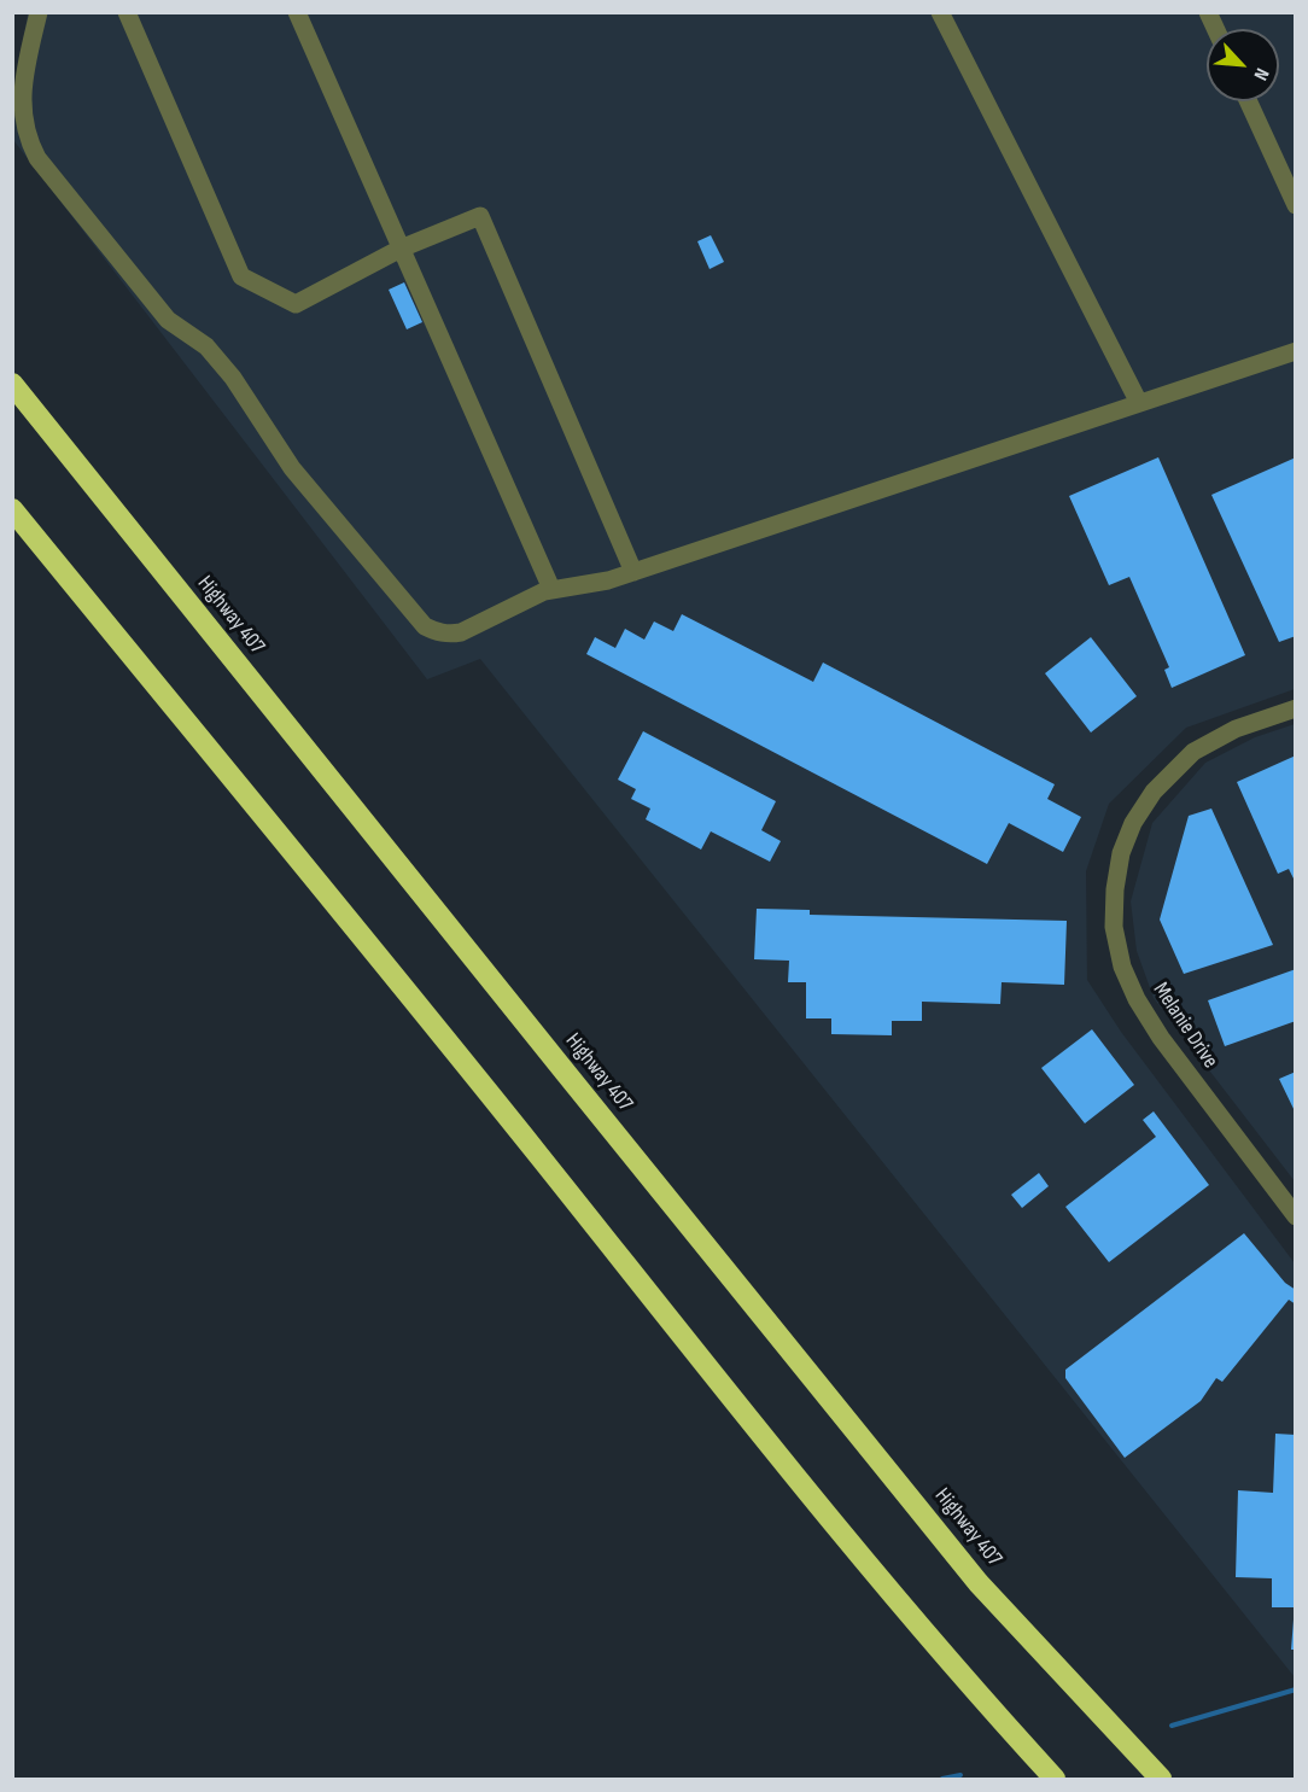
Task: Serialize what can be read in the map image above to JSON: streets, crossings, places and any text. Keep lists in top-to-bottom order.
{
  "streets": {
    "highway": ["Highway 407"],
    "street": ["Melanie Drive"]
  },
  "north": "bottom right"
}
